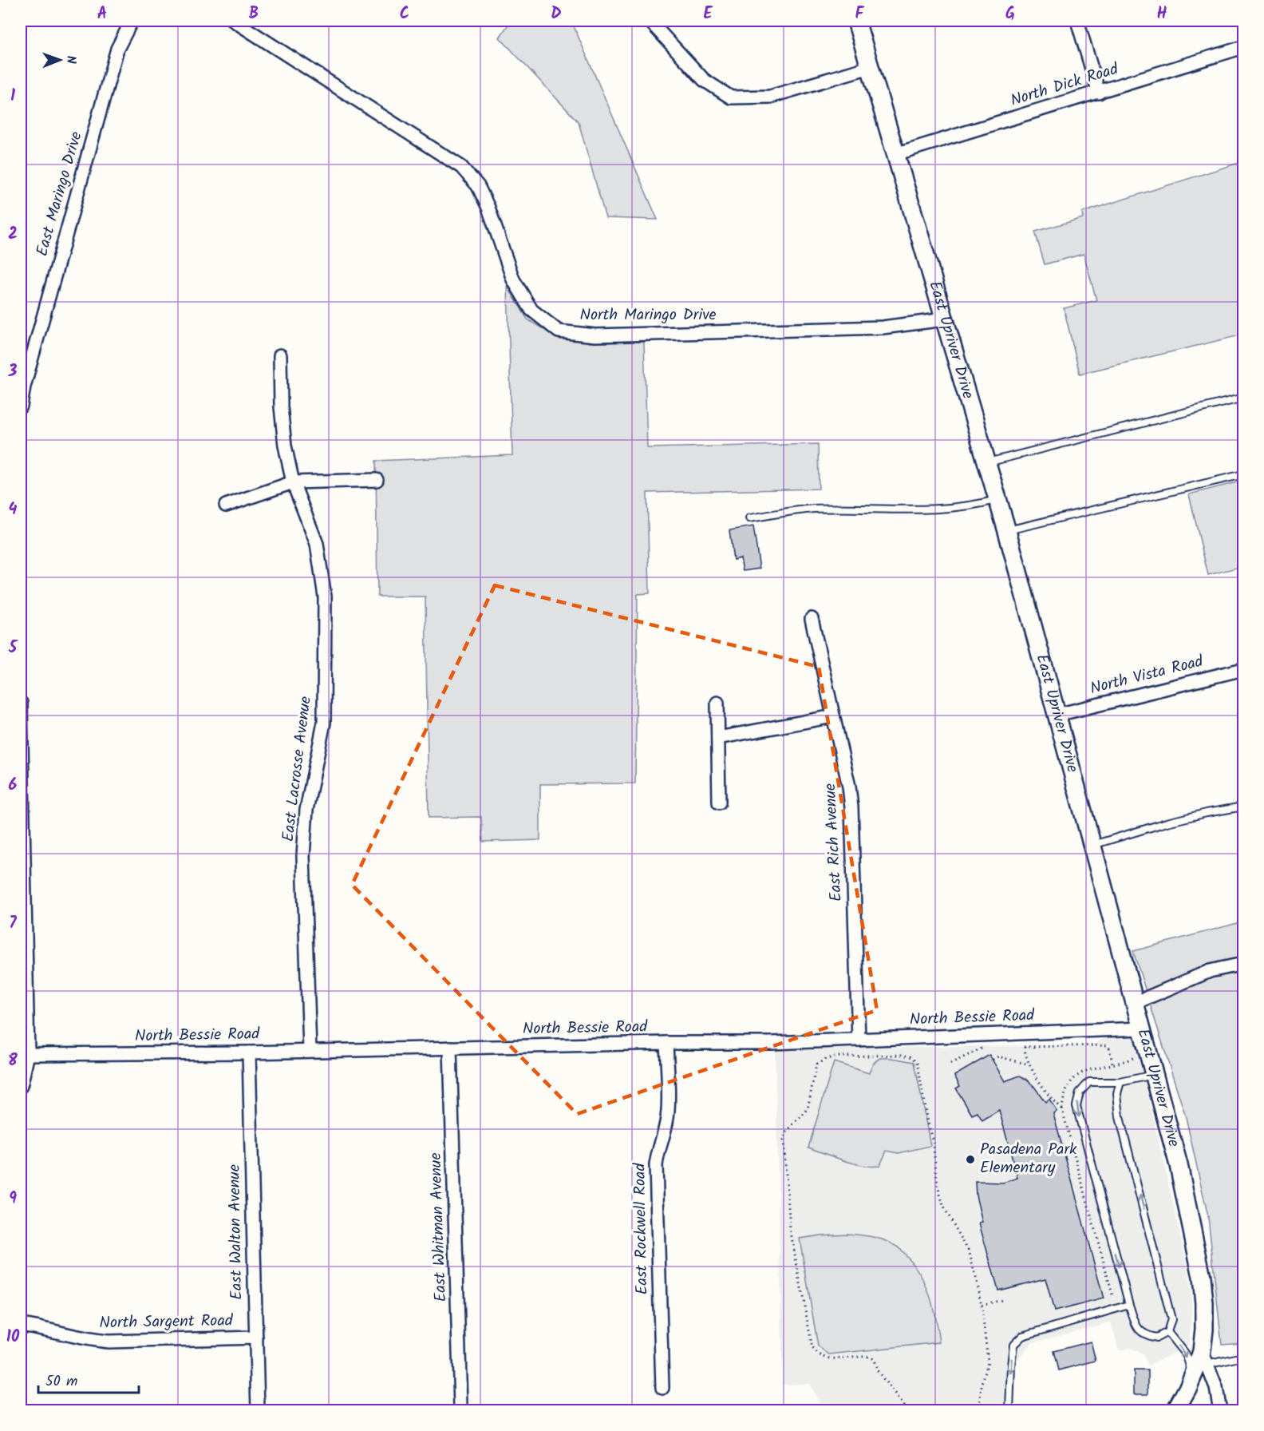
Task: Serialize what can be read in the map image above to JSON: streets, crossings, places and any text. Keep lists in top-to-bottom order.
{
  "streets": {
    "main road": ["East Upriver Drive"],
    "street": [
      "North Dick Road",
      "East Maringo Drive",
      "North Maringo Drive",
      "North Vista Road",
      "East Lacrosse Avenue",
      "East Rich Avenue",
      "North Bessie Road",
      "East Whitman Avenue",
      "East Rockwell Road",
      "East Walton Avenue",
      "North Sargent Road"
    ]
  },
  "crossings": [
    ["North Dick Road", "East Upriver Drive"],
    ["North Maringo Drive", "East Upriver Drive"],
    ["East Upriver Drive", "North Vista Road"],
    ["East Upriver Drive", "North Bessie Road"],
    ["East Lacrosse Avenue", "North Bessie Road"],
    ["East Rich Avenue", "North Bessie Road"],
    ["North Bessie Road", "East Whitman Avenue"],
    ["North Bessie Road", "East Rockwell Road"],
    ["North Bessie Road", "East Walton Avenue"],
    ["East Walton Avenue", "North Sargent Road"]
  ],
  "places": ["Pasadena Park Elementary"],
  "scale_bar": "50 m",
  "north": "right",
  "grid": {
    "columns": [
      "A",
      "B",
      "C",
      "D",
      "E",
      "F",
      "G",
      "H"
    ],
    "rows": [
      "1",
      "2",
      "3",
      "4",
      "5",
      "6",
      "7",
      "8",
      "9",
      "10"
    ]
  }
}
